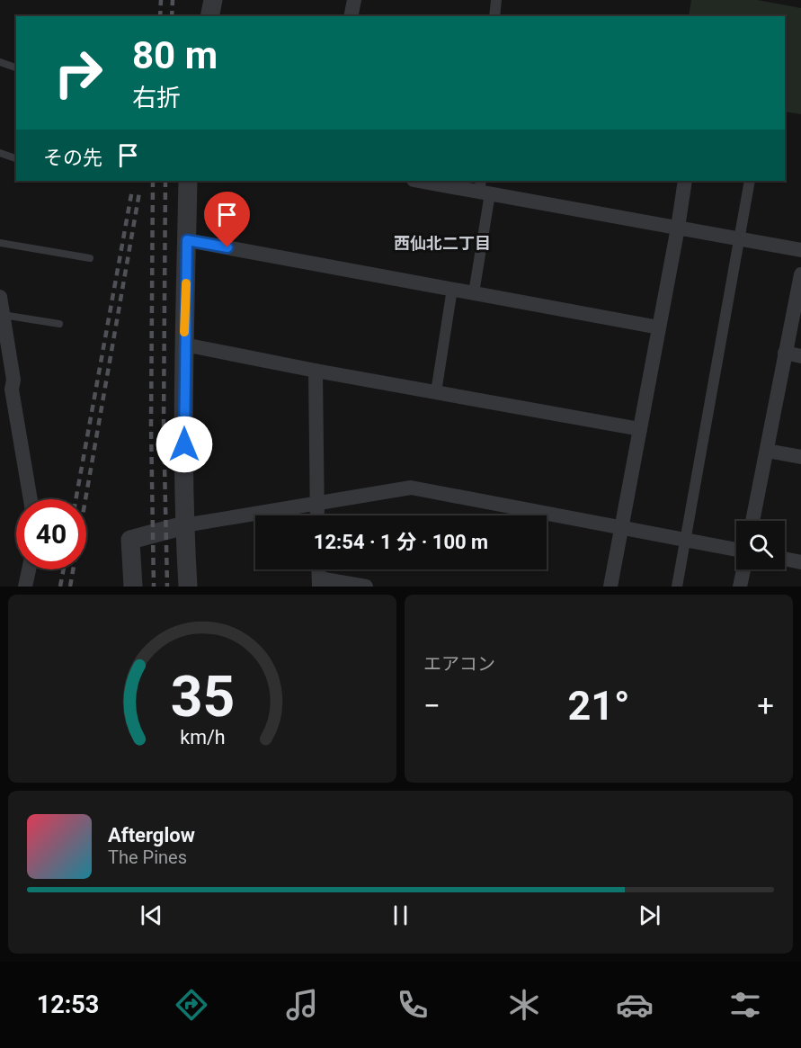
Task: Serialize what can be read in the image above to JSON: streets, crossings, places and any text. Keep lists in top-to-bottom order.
{
  "districts": ["西仙北二丁目"],
  "page": {
    "turn": ["80 m", "右折"],
    "then": "その先",
    "limit": "40",
    "trip": "12:54 · 1 分 · 100 m",
    "tile": "エアコン",
    "heat": ["−", "21°", "+"],
    "song": ["Afterglow", "The Pines"],
    "tabs": "12:53",
    "gauge": ["35", "km/h"]
  }
}
